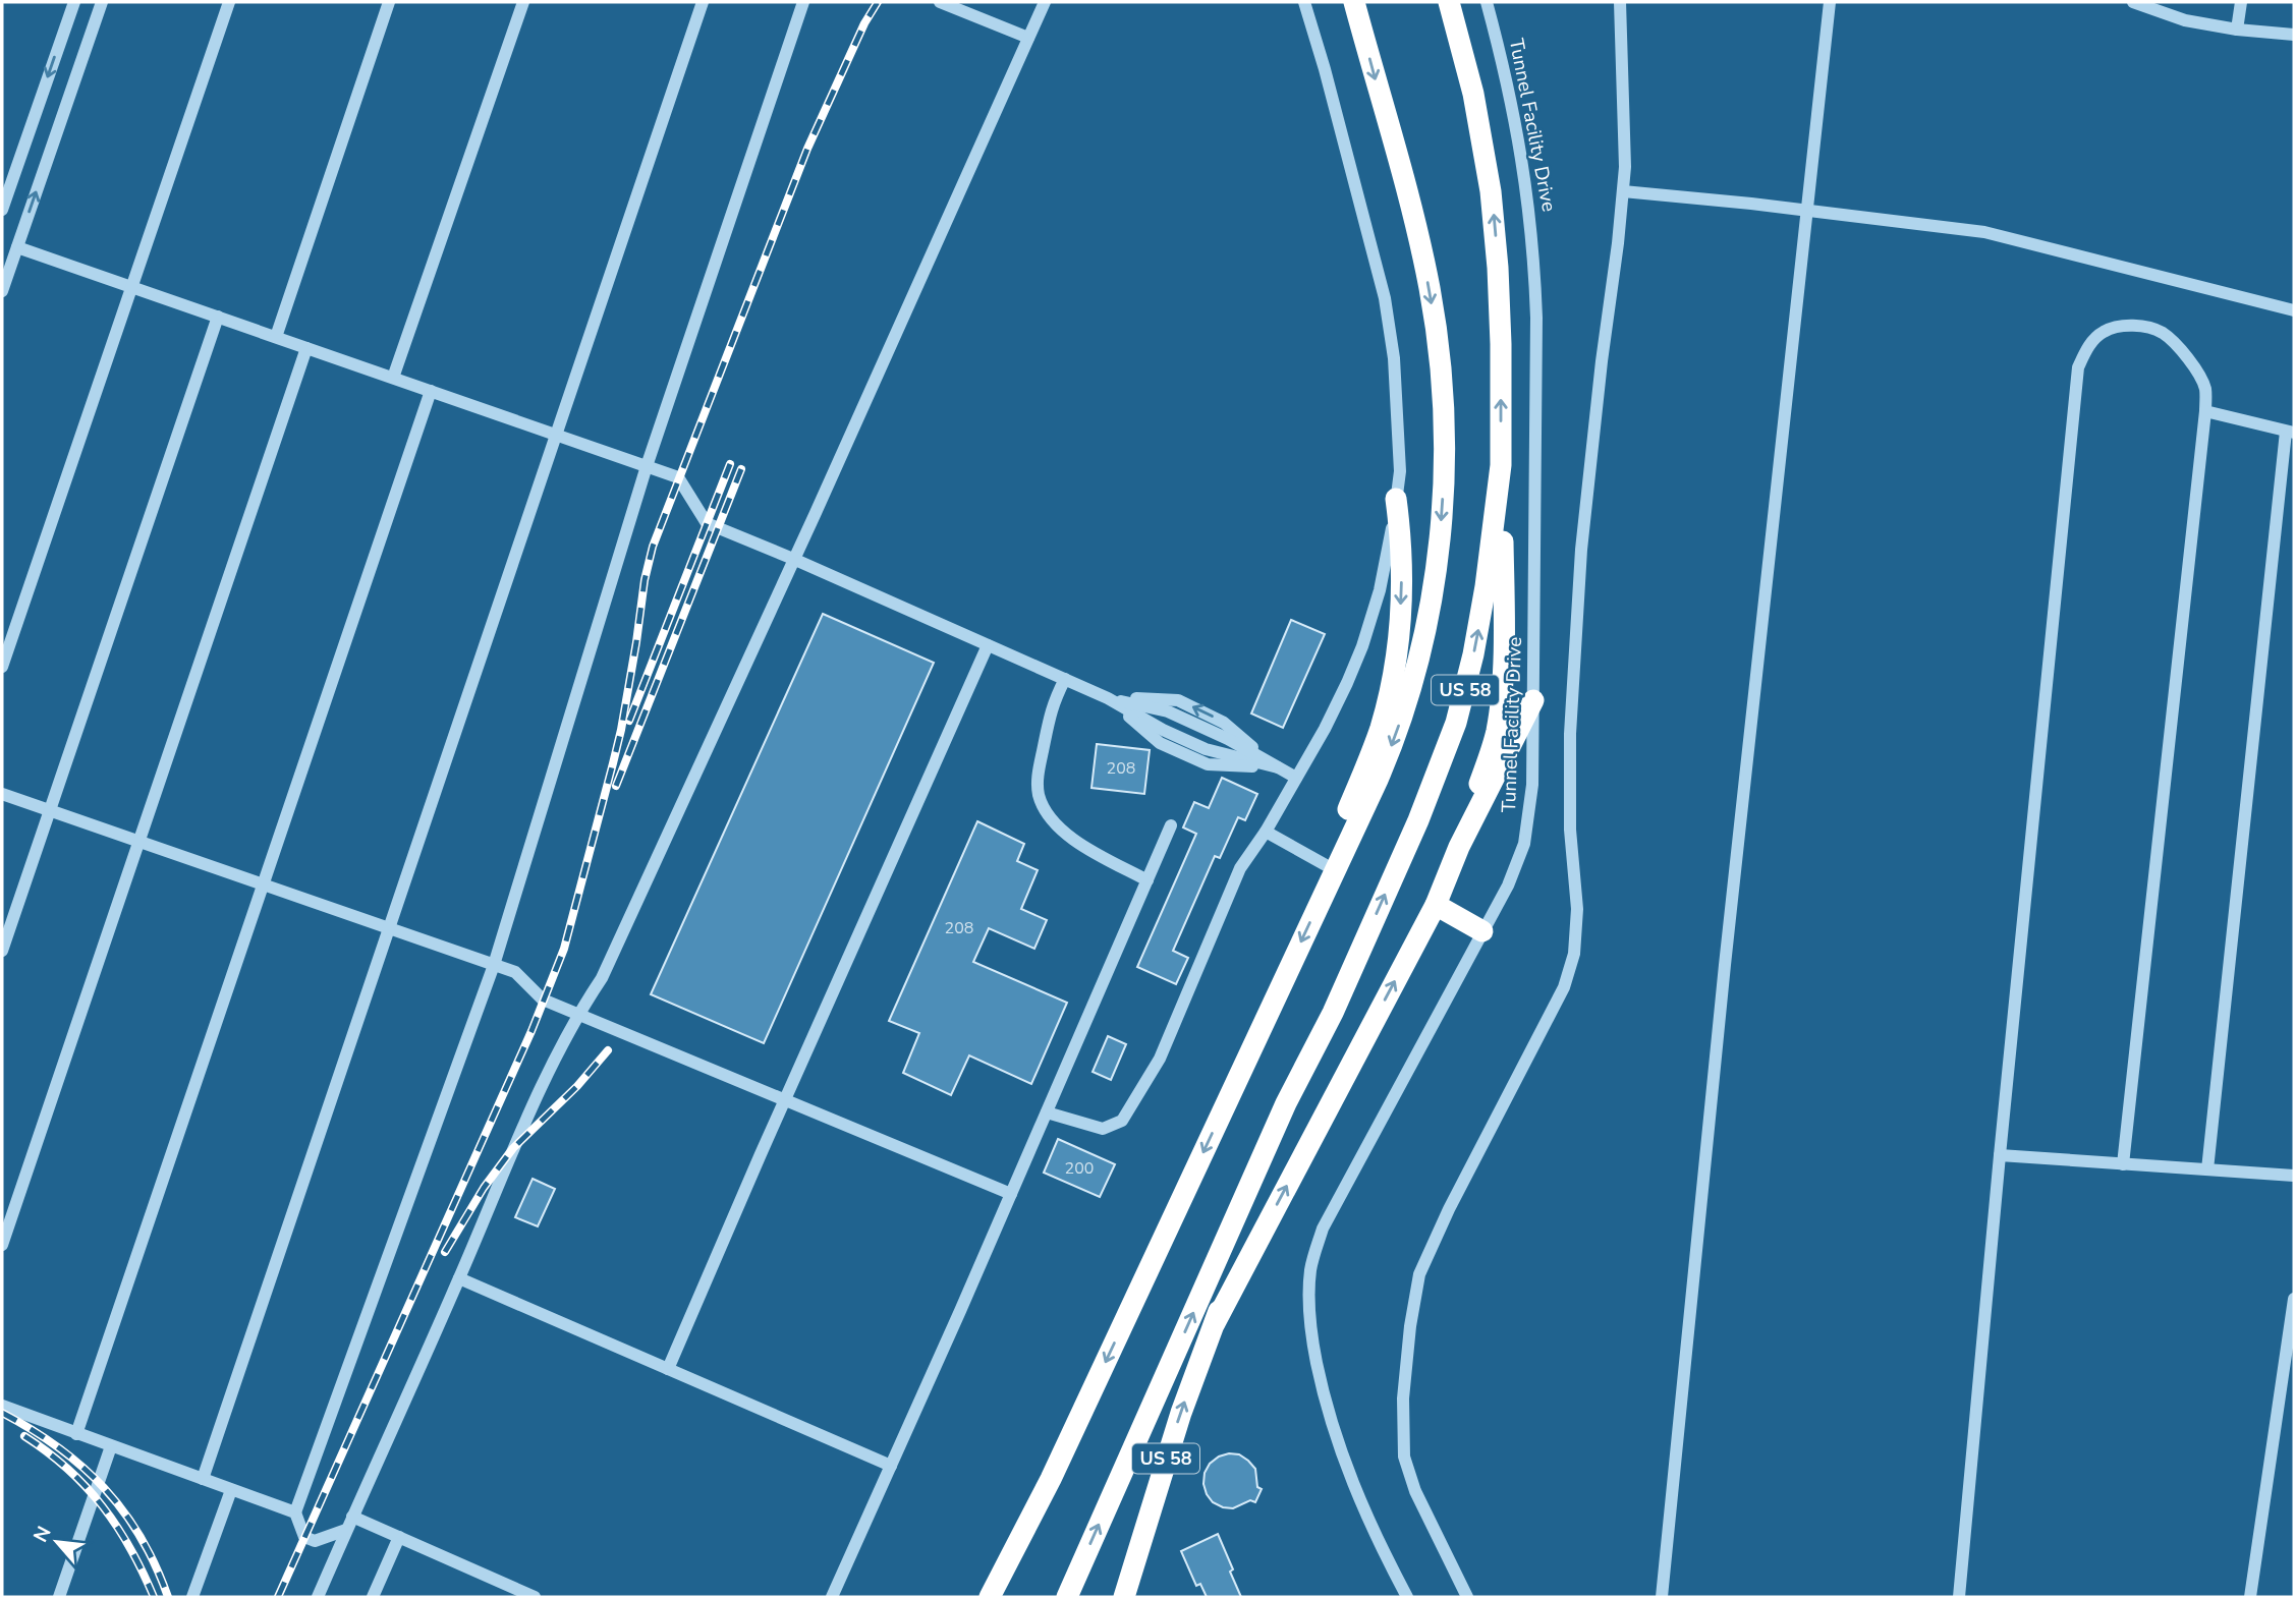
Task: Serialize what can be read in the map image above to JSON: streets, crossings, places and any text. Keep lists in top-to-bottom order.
{
  "streets": {
    "highway": ["US 58"],
    "street": ["Tunnel Facility Drive"]
  },
  "house_numbers": ["208", "208", "200"],
  "north": "top left"
}
